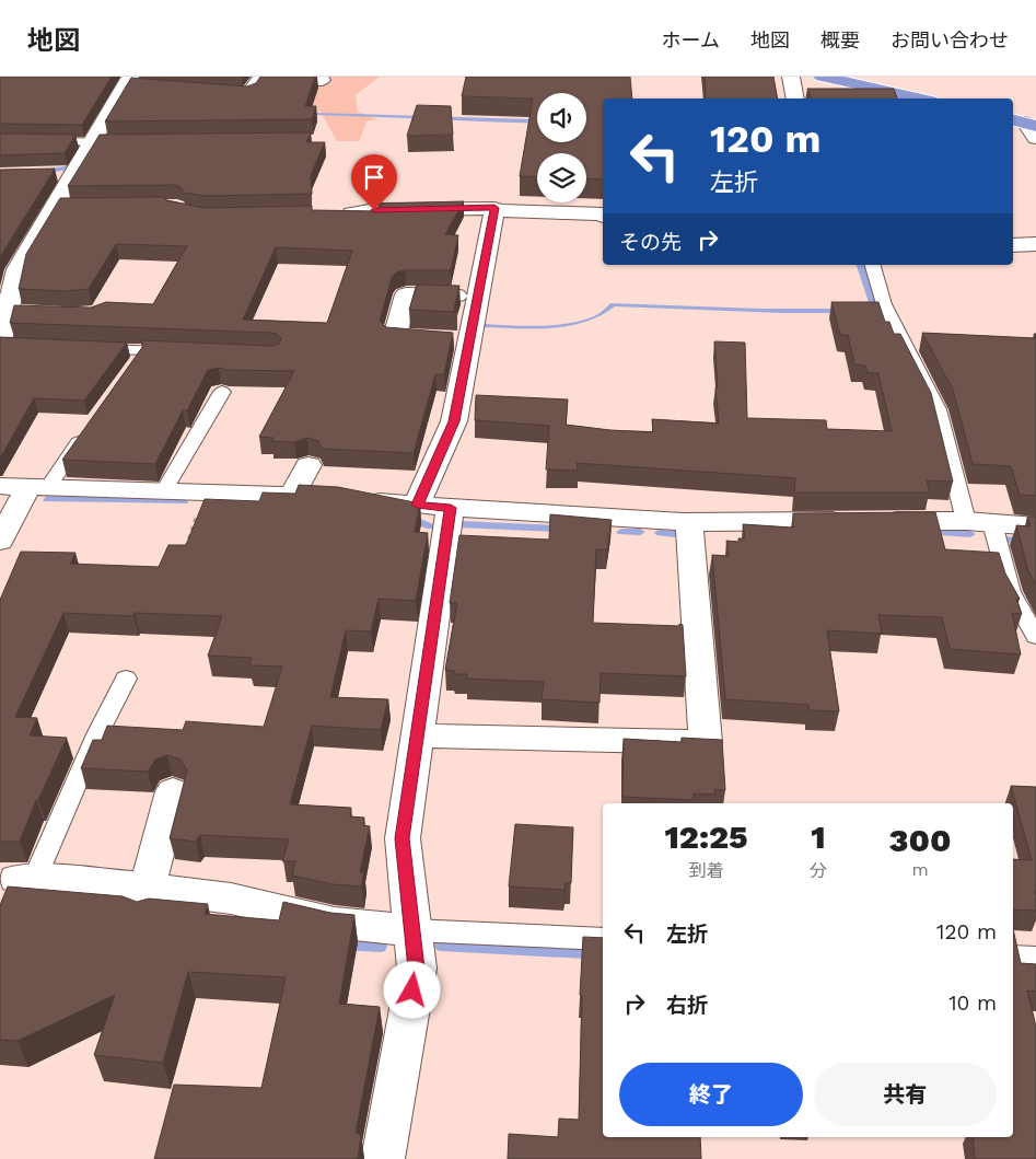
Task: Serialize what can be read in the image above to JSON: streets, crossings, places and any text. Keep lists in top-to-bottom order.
{
  "page": {
    "header": "地図",
    "nav": [
      "ホーム",
      "地図",
      "概要",
      "お問い合わせ"
    ],
    "turn": ["120 m", "左折"],
    "then": "その先",
    "eta": [
      "12:25",
      "到着",
      "1",
      "分",
      "300",
      "m"
    ],
    "list": [
      {
        "name": "左折",
        "value": "120 m"
      },
      {
        "name": "右折",
        "value": "10 m"
      }
    ],
    "buttons": ["終了", "共有"]
  }
}
